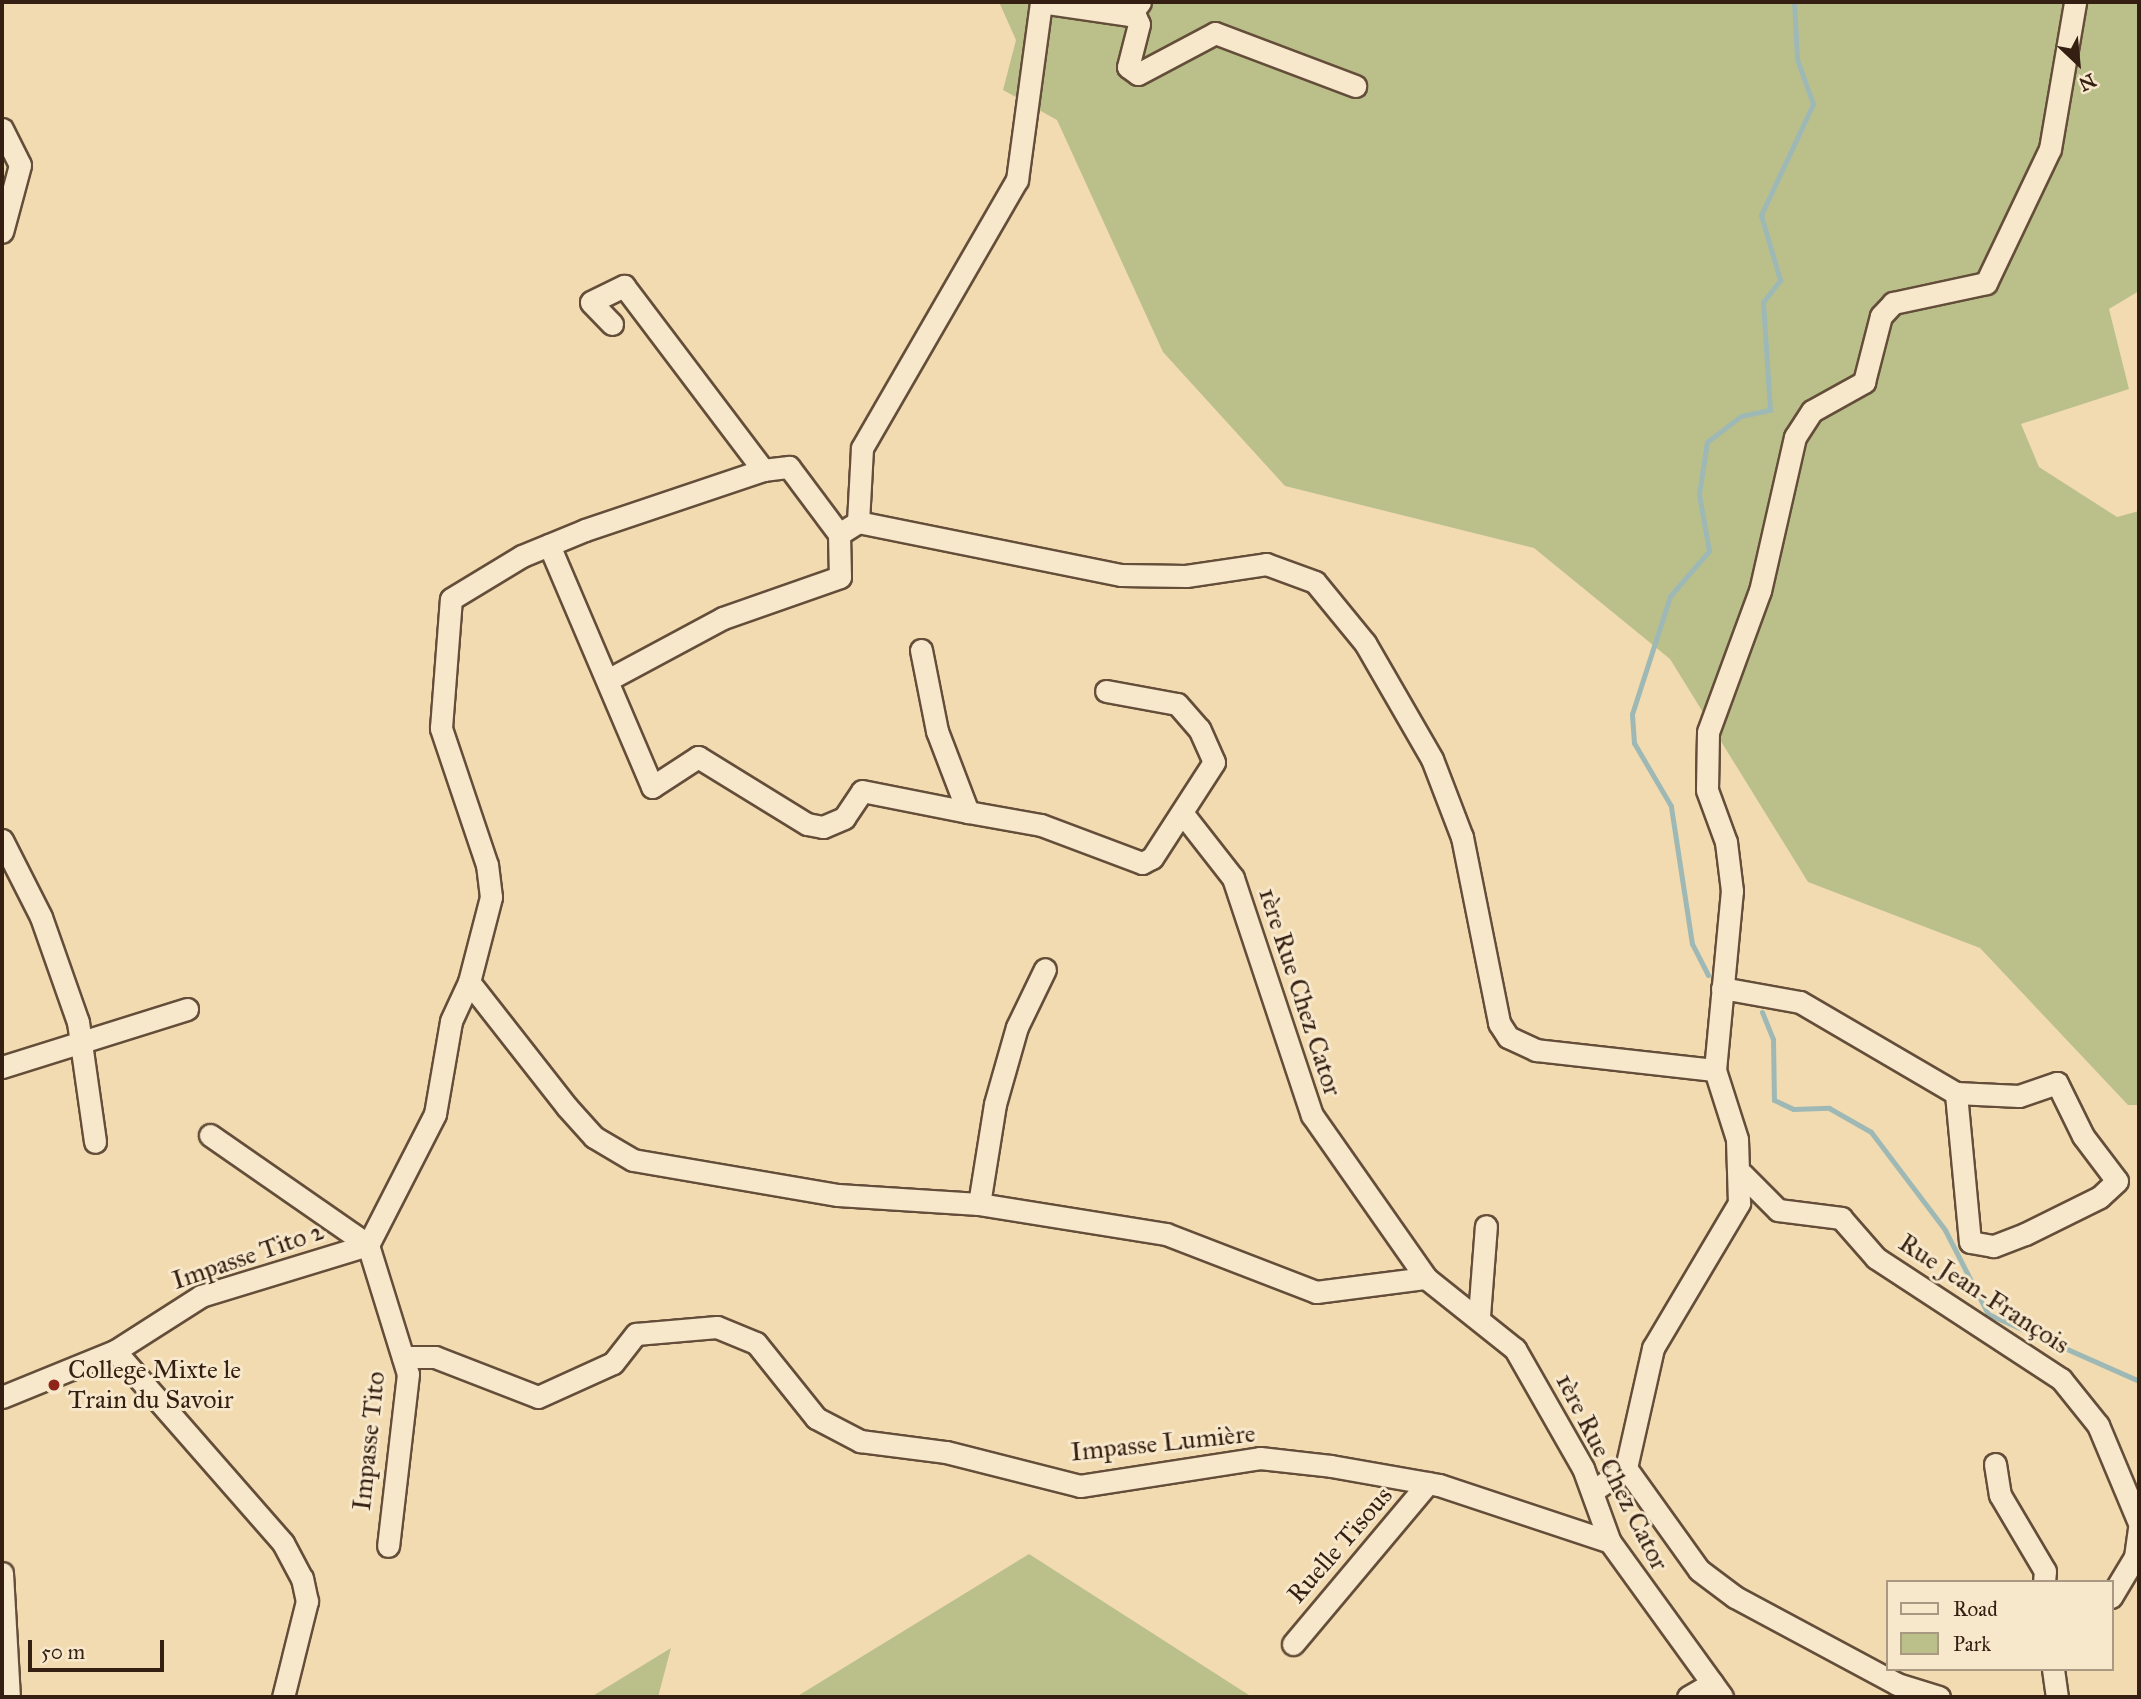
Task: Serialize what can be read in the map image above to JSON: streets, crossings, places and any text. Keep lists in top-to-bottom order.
{
  "streets": {
    "street": [
      "1ère Rue Chez Cator",
      "Impasse Tito 2",
      "Rue Jean-François",
      "Impasse Tito",
      "Impasse Lumière",
      "Ruelle Tisous"
    ]
  },
  "crossings": [
    ["1ère Rue Chez Cator", "Impasse Lumière"],
    ["Impasse Tito 2", "Impasse Tito"],
    ["Impasse Tito", "Impasse Lumière"],
    ["Impasse Lumière", "Ruelle Tisous"]
  ],
  "places": ["College Mixte le Train du Savoir"],
  "legend": ["Road", "Park"],
  "scale_bar": "50 m",
  "north": "bottom right"
}
